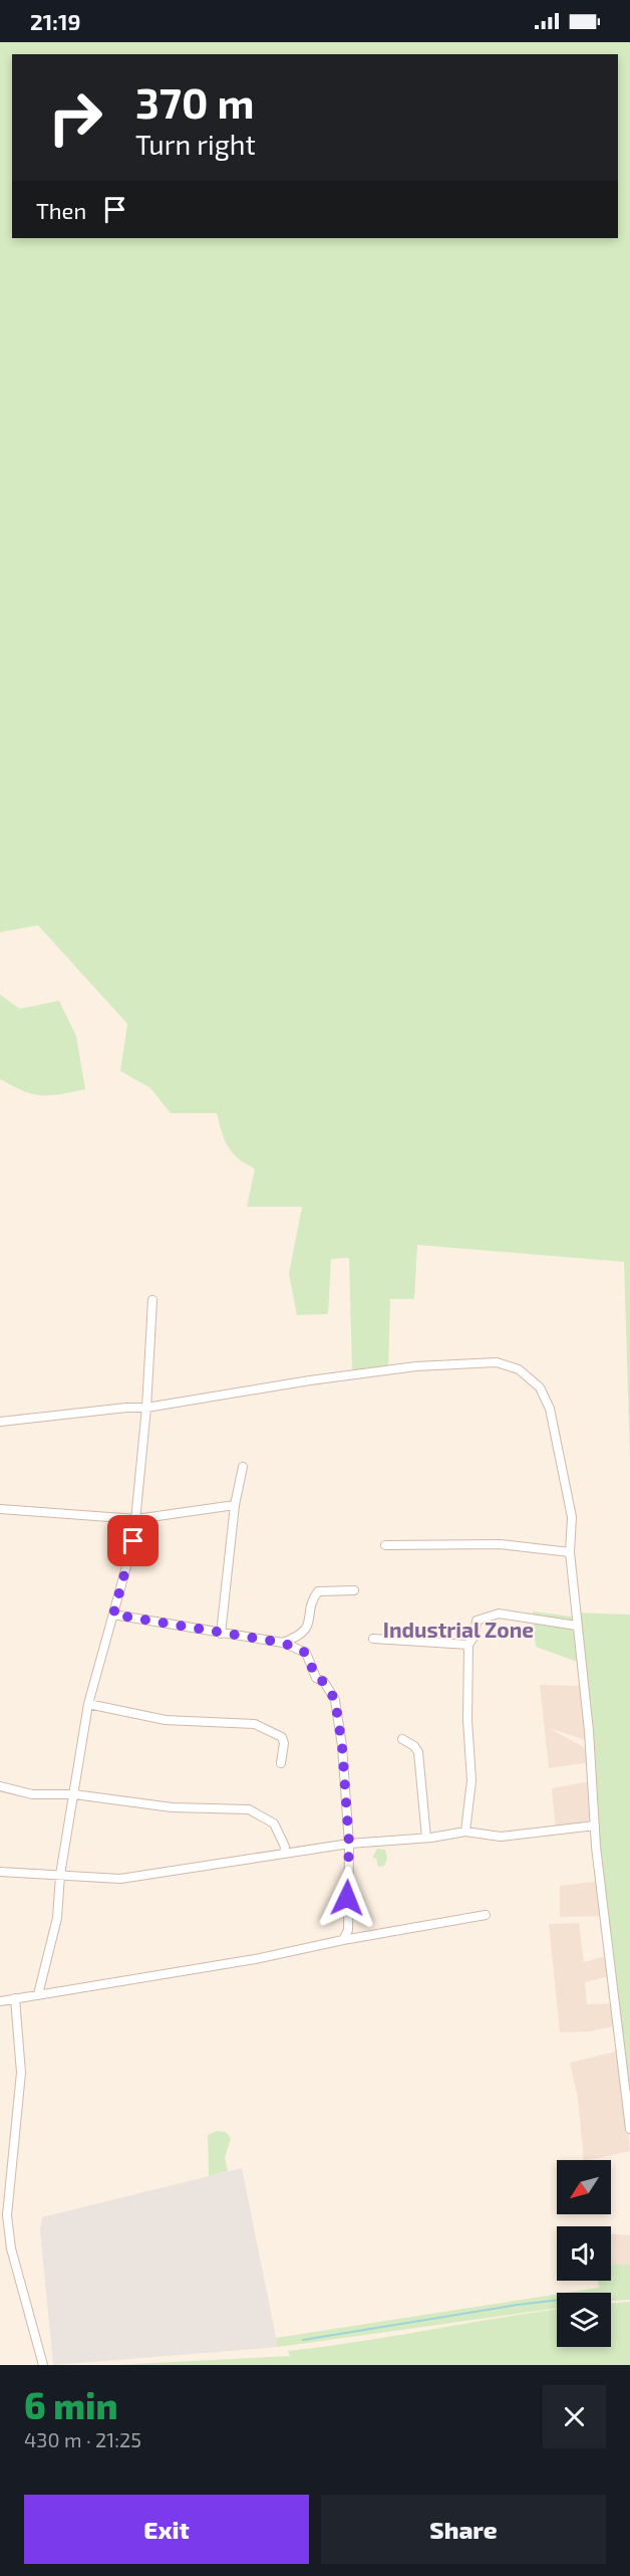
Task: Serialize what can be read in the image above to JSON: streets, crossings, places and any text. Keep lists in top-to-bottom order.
{
  "districts": ["Industrial Zone"],
  "north": "bottom left",
  "page": {
    "status": "21:19",
    "turn": ["370 m", "Turn right"],
    "then": "Then",
    "heading": ["6 min", "430 m · 21:25"],
    "buttons": ["Exit", "Share"]
  }
}
